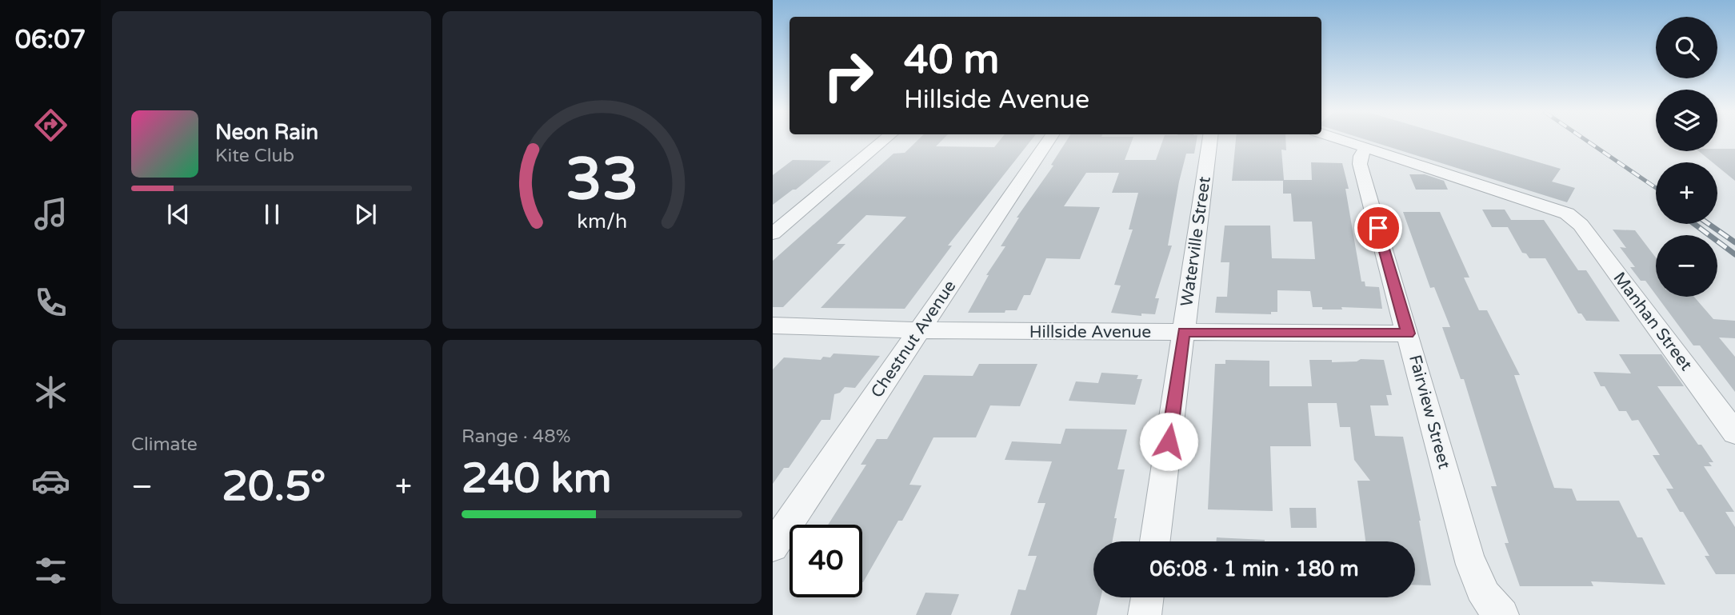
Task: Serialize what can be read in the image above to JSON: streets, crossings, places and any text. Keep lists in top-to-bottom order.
{
  "streets": {
    "street": [
      "Waterville Street",
      "Manhan Street",
      "Hillside Avenue",
      "Chestnut Avenue",
      "Fairview Street"
    ]
  },
  "crossings": [
    ["Waterville Street", "Hillside Avenue"],
    ["Manhan Street", "Fairview Street"],
    ["Hillside Avenue", "Chestnut Avenue"],
    ["Hillside Avenue", "Fairview Street"]
  ],
  "page": {
    "tabs": "06:07",
    "map_buttons": ["+", "−"],
    "turn": ["40 m", "Hillside Avenue"],
    "song": ["Neon Rain", "Kite Club"],
    "tile": [
      "Climate",
      ["Range · 48%", "240 km"]
    ],
    "heat": ["−", "20.5°", "+"],
    "limit": "40",
    "trip": "06:08 · 1 min · 180 m",
    "gauge": ["33", "km/h"]
  }
}
